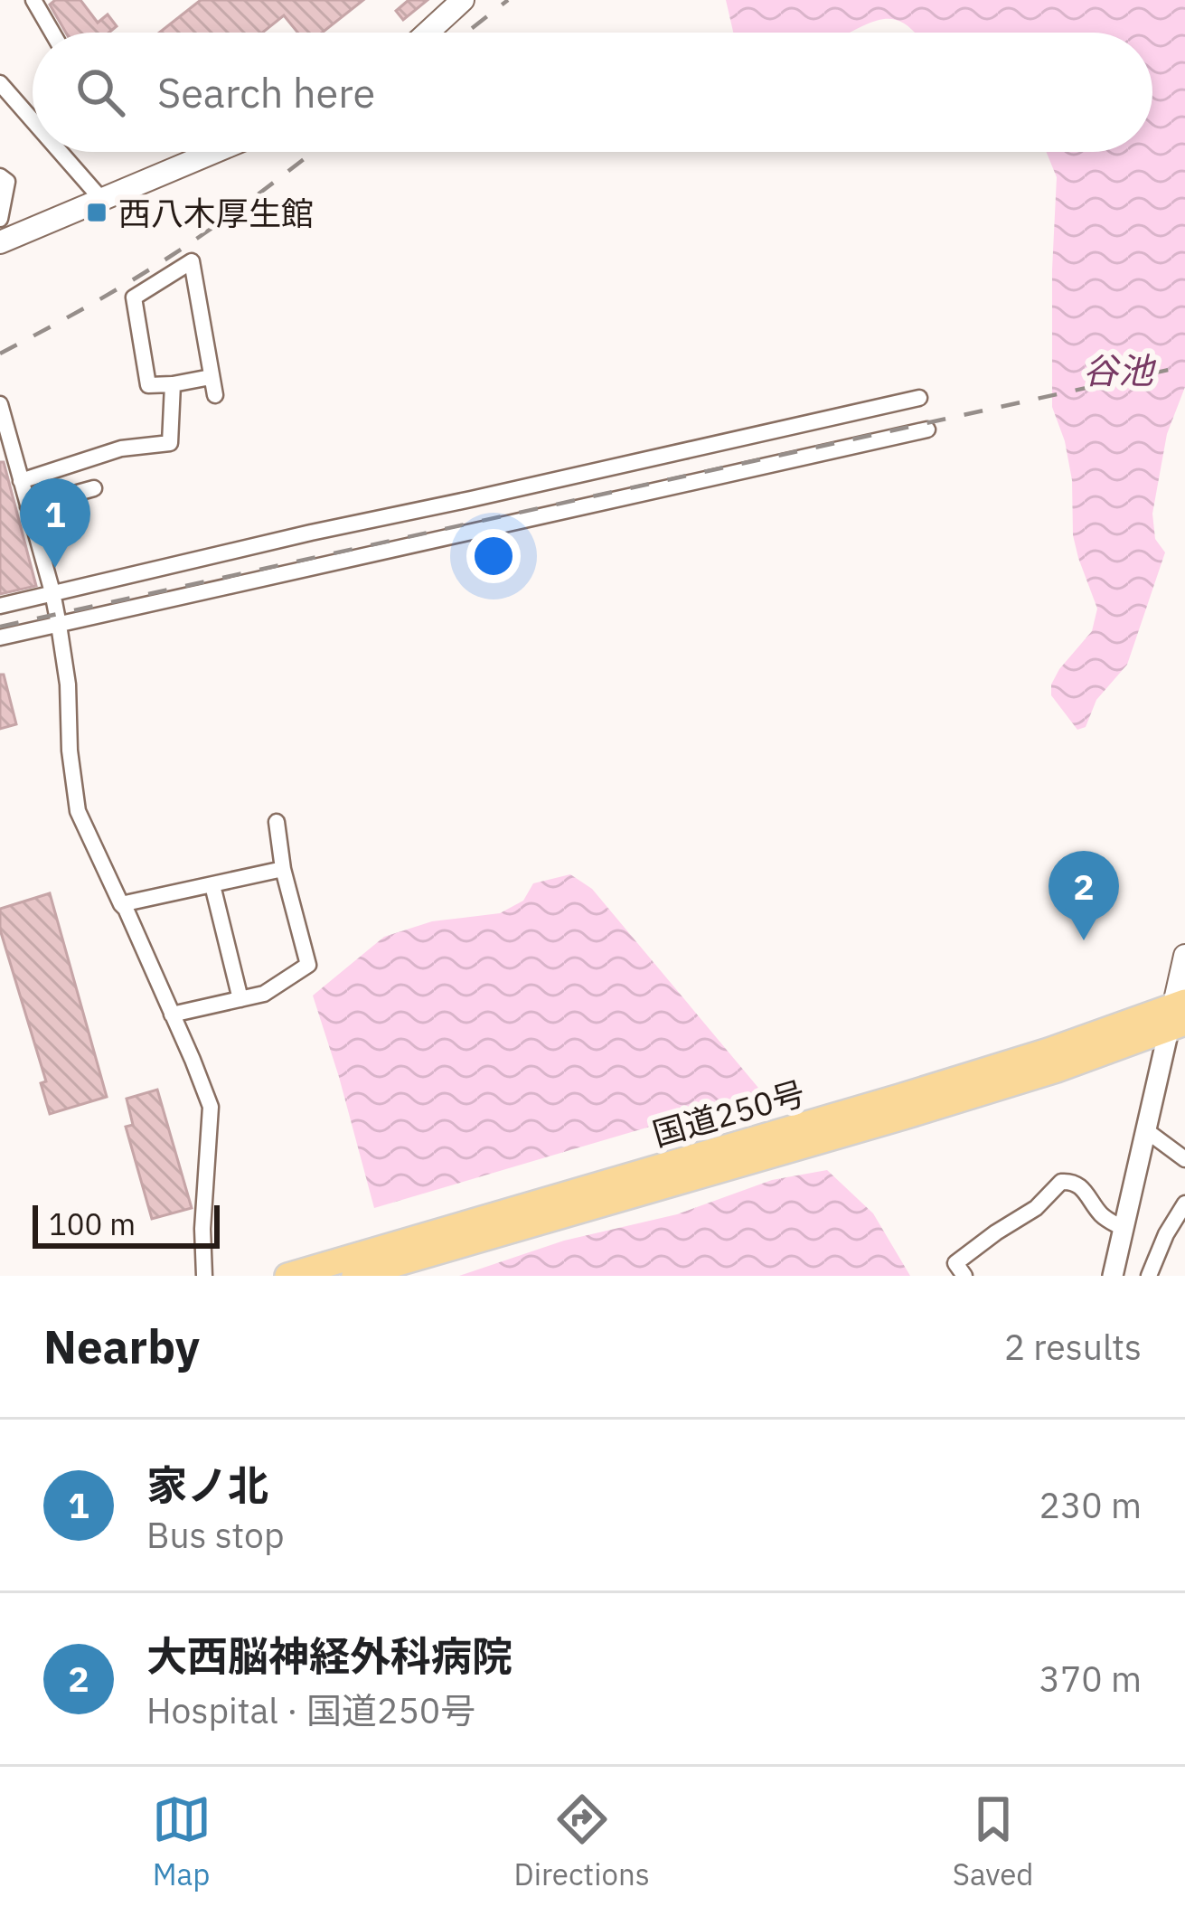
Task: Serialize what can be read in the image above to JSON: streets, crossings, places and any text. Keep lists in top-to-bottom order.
{
  "streets": {
    "highway": ["国道250号"]
  },
  "water": ["谷池"],
  "places": {
    "transit": ["西八木厚生館"]
  },
  "scale_bar": "100 m",
  "page": {
    "search": "Search here",
    "pins": ["1", "2"],
    "scale": "100 m",
    "heading": ["Nearby", "2 results"],
    "list": [
      {
        "mark": "1",
        "name": "家ノ北",
        "note": "Bus stop",
        "value": "230 m"
      },
      {
        "mark": "2",
        "name": "大西脳神経外科病院",
        "note": "Hospital · 国道250号",
        "value": "370 m"
      }
    ],
    "nav": ["Map", "Directions", "Saved"]
  }
}
